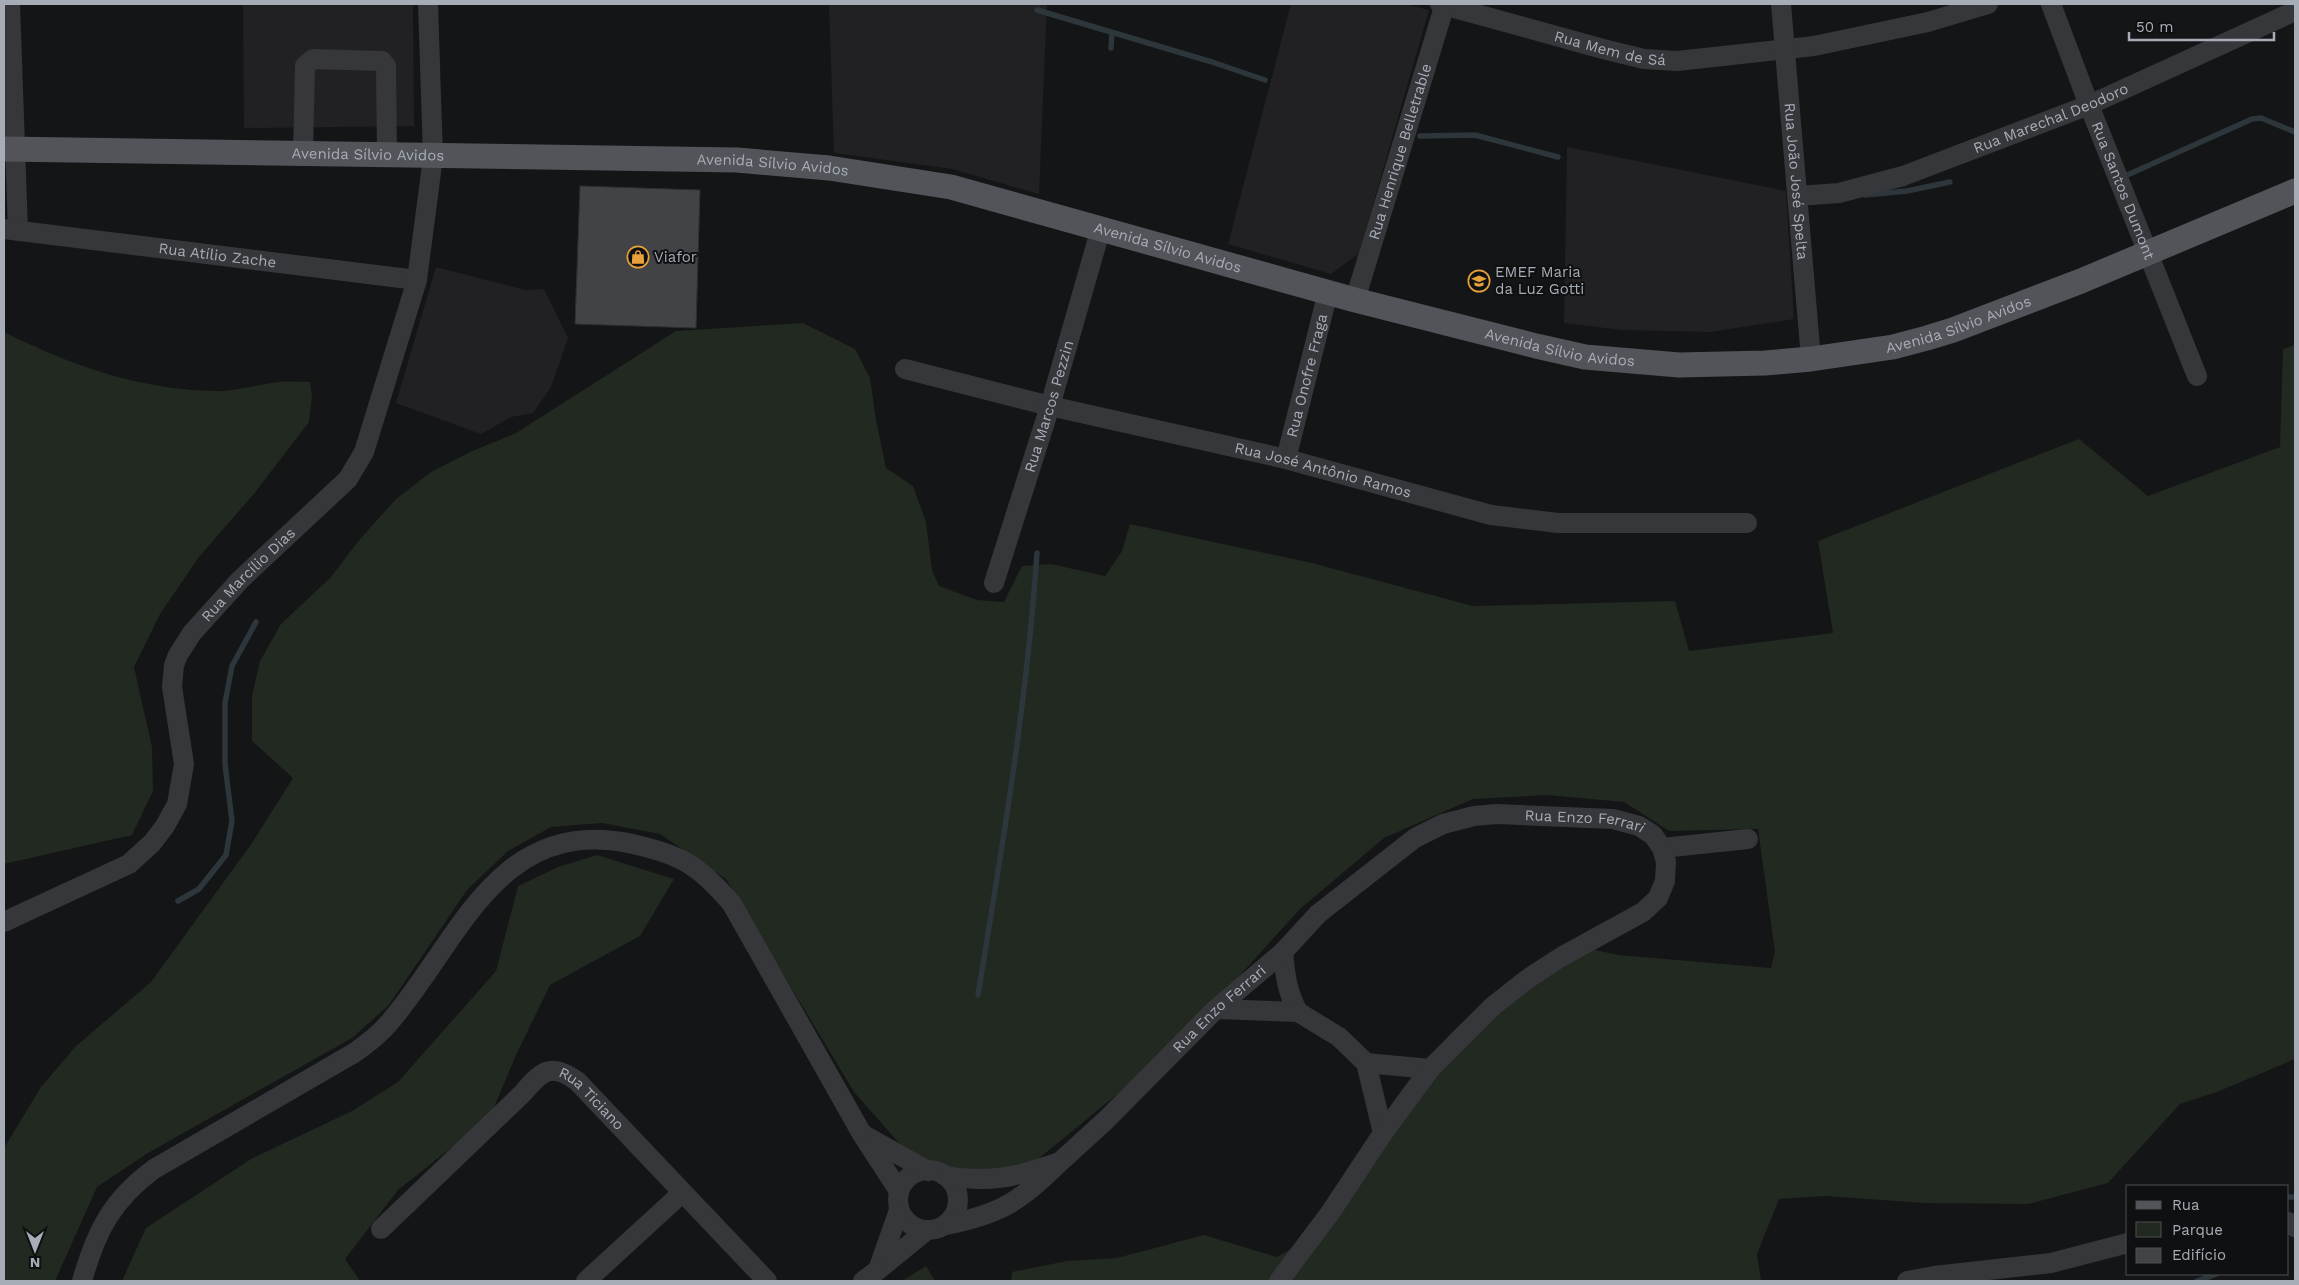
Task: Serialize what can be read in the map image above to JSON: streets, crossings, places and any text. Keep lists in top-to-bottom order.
{
  "streets": {
    "main road": ["Avenida Sílvio Avidos"],
    "street": [
      "Rua Mem de Sá",
      "Rua Marechal Deodoro",
      "Rua Henrique Belletrable",
      "Rua João José Spelta",
      "Rua Santos Dumont",
      "Rua Atílio Zache",
      "Rua Onofre Fraga",
      "Rua Marcos Pezzin",
      "Rua José Antônio Ramos",
      "Rua Marcílio Dias",
      "Rua Enzo Ferrari",
      "Rua Ticiano"
    ]
  },
  "crossings": [
    ["Rua Mem de Sá", "Rua Henrique Belletrable"],
    ["Rua Mem de Sá", "Rua João José Spelta"],
    ["Rua Marechal Deodoro", "Rua João José Spelta"],
    ["Rua Marechal Deodoro", "Rua Santos Dumont"],
    ["Rua Henrique Belletrable", "Avenida Sílvio Avidos"],
    ["Avenida Sílvio Avidos", "Rua João José Spelta"],
    ["Avenida Sílvio Avidos", "Rua Santos Dumont"],
    ["Avenida Sílvio Avidos", "Rua Atílio Zache"],
    ["Avenida Sílvio Avidos", "Rua Onofre Fraga"],
    ["Avenida Sílvio Avidos", "Rua Marcos Pezzin"],
    ["Avenida Sílvio Avidos", "Rua Marcílio Dias"],
    ["Rua Atílio Zache", "Rua Marcílio Dias"],
    ["Rua Onofre Fraga", "Rua José Antônio Ramos"],
    ["Rua Marcos Pezzin", "Rua José Antônio Ramos"]
  ],
  "places": {
    "shop": ["Viafor"],
    "school or university": ["EMEF Maria da Luz Gotti"]
  },
  "legend": ["Rua", "Parque", "Edifício"],
  "scale_bar": "50 m",
  "north": "bottom"
}
